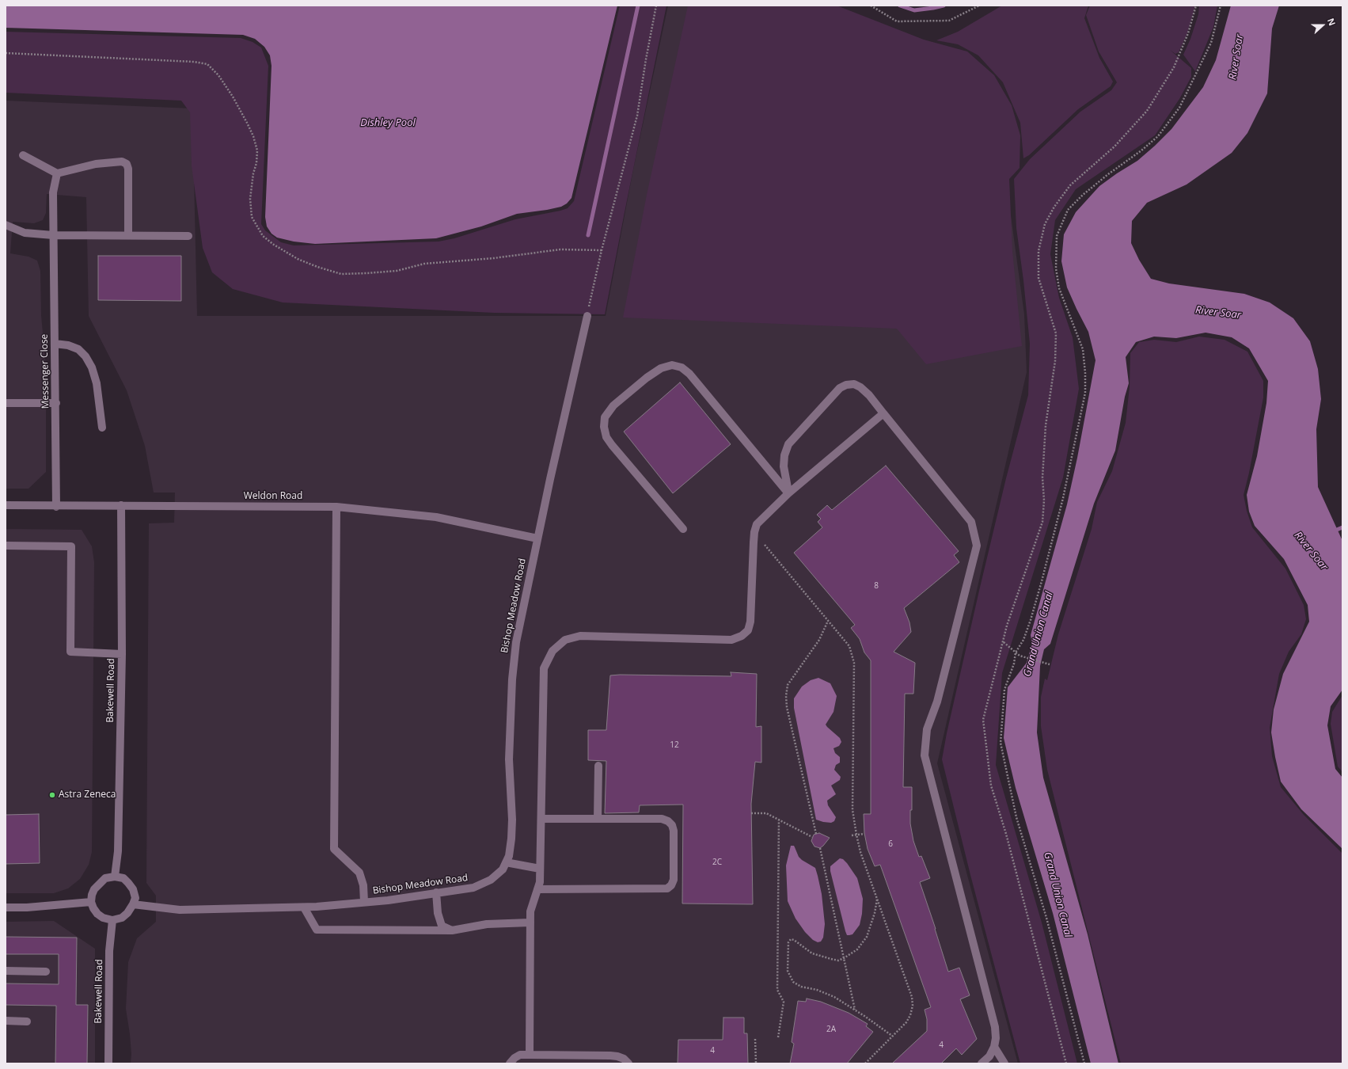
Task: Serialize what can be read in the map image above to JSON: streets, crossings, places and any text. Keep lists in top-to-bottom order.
{
  "streets": {
    "street": [
      "Messenger Close",
      "Weldon Road",
      "Bishop Meadow Road",
      "Bakewell Road"
    ]
  },
  "crossings": [
    ["Messenger Close", "Weldon Road"],
    ["Weldon Road", "Bishop Meadow Road"],
    ["Weldon Road", "Bakewell Road"],
    ["Bishop Meadow Road", "Bakewell Road"]
  ],
  "water": ["River Soar", "Dishley Pool", "Grand Union Canal"],
  "places": ["Astra Zeneca"],
  "house_numbers": [
    "8",
    "12",
    "6",
    "2C",
    "2A",
    "4",
    "4"
  ],
  "north": "right"
}
